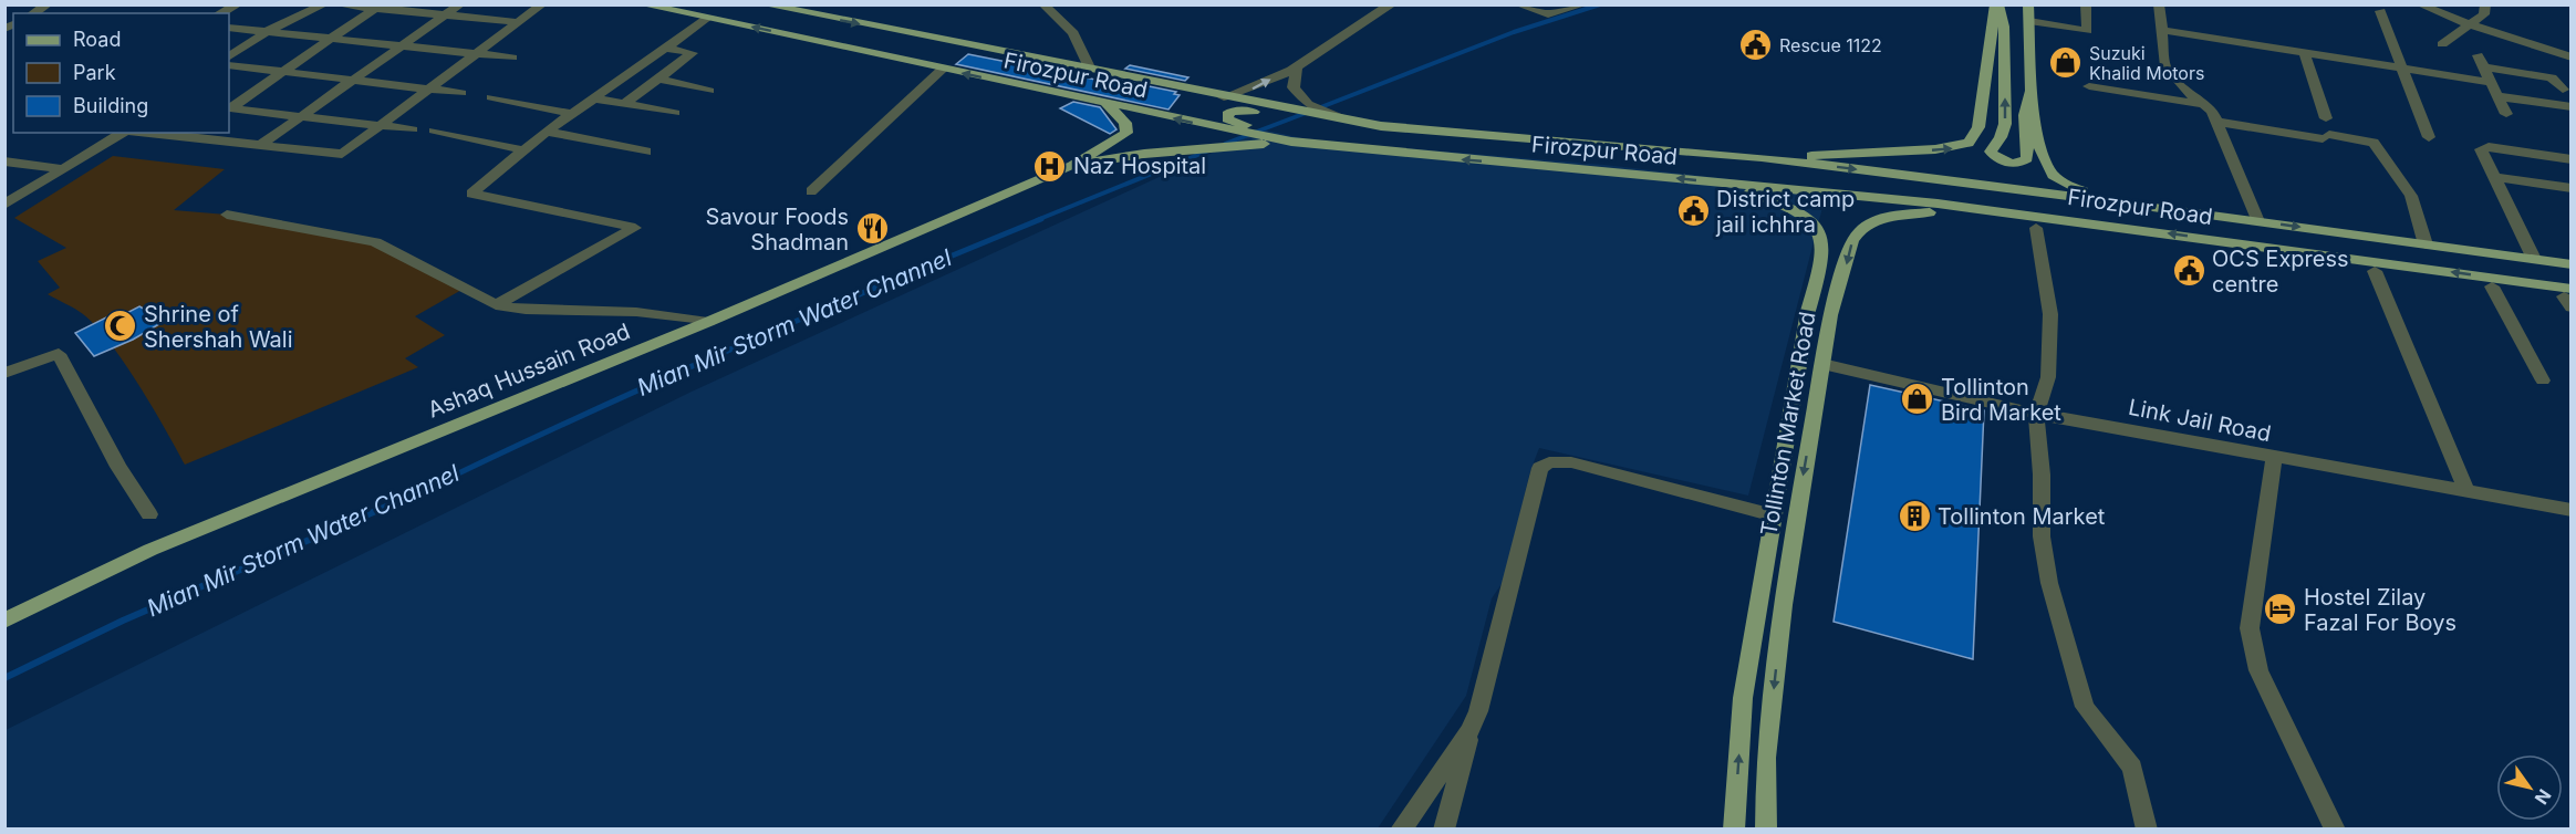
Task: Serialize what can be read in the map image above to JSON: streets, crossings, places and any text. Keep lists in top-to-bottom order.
{
  "streets": {
    "main road": ["Firozpur Road", "Ashaq Hussain Road", "Tollinton Market Road"],
    "street": ["Link Jail Road"]
  },
  "crossings": [
    ["Firozpur Road", "Ashaq Hussain Road"],
    ["Firozpur Road", "Tollinton Market Road"],
    ["Link Jail Road", "Tollinton Market Road"]
  ],
  "water": ["Mian Mir Storm Water Channel"],
  "places": {
    "public building": ["Rescue 1122", "District camp jail ichhra", "OCS Express centre"],
    "shop": ["Suzuki Khalid Motors", "Tollinton Bird Market"],
    "hospital": ["Naz Hospital"],
    "restaurant": ["Savour Foods Shadman"],
    "mosque": ["Shrine of Shershah Wali"],
    "building": ["Tollinton Market"],
    "hotel": ["Hostel Zilay Fazal For Boys"]
  },
  "legend": ["Road", "Park", "Building"],
  "north": "bottom right"
}
